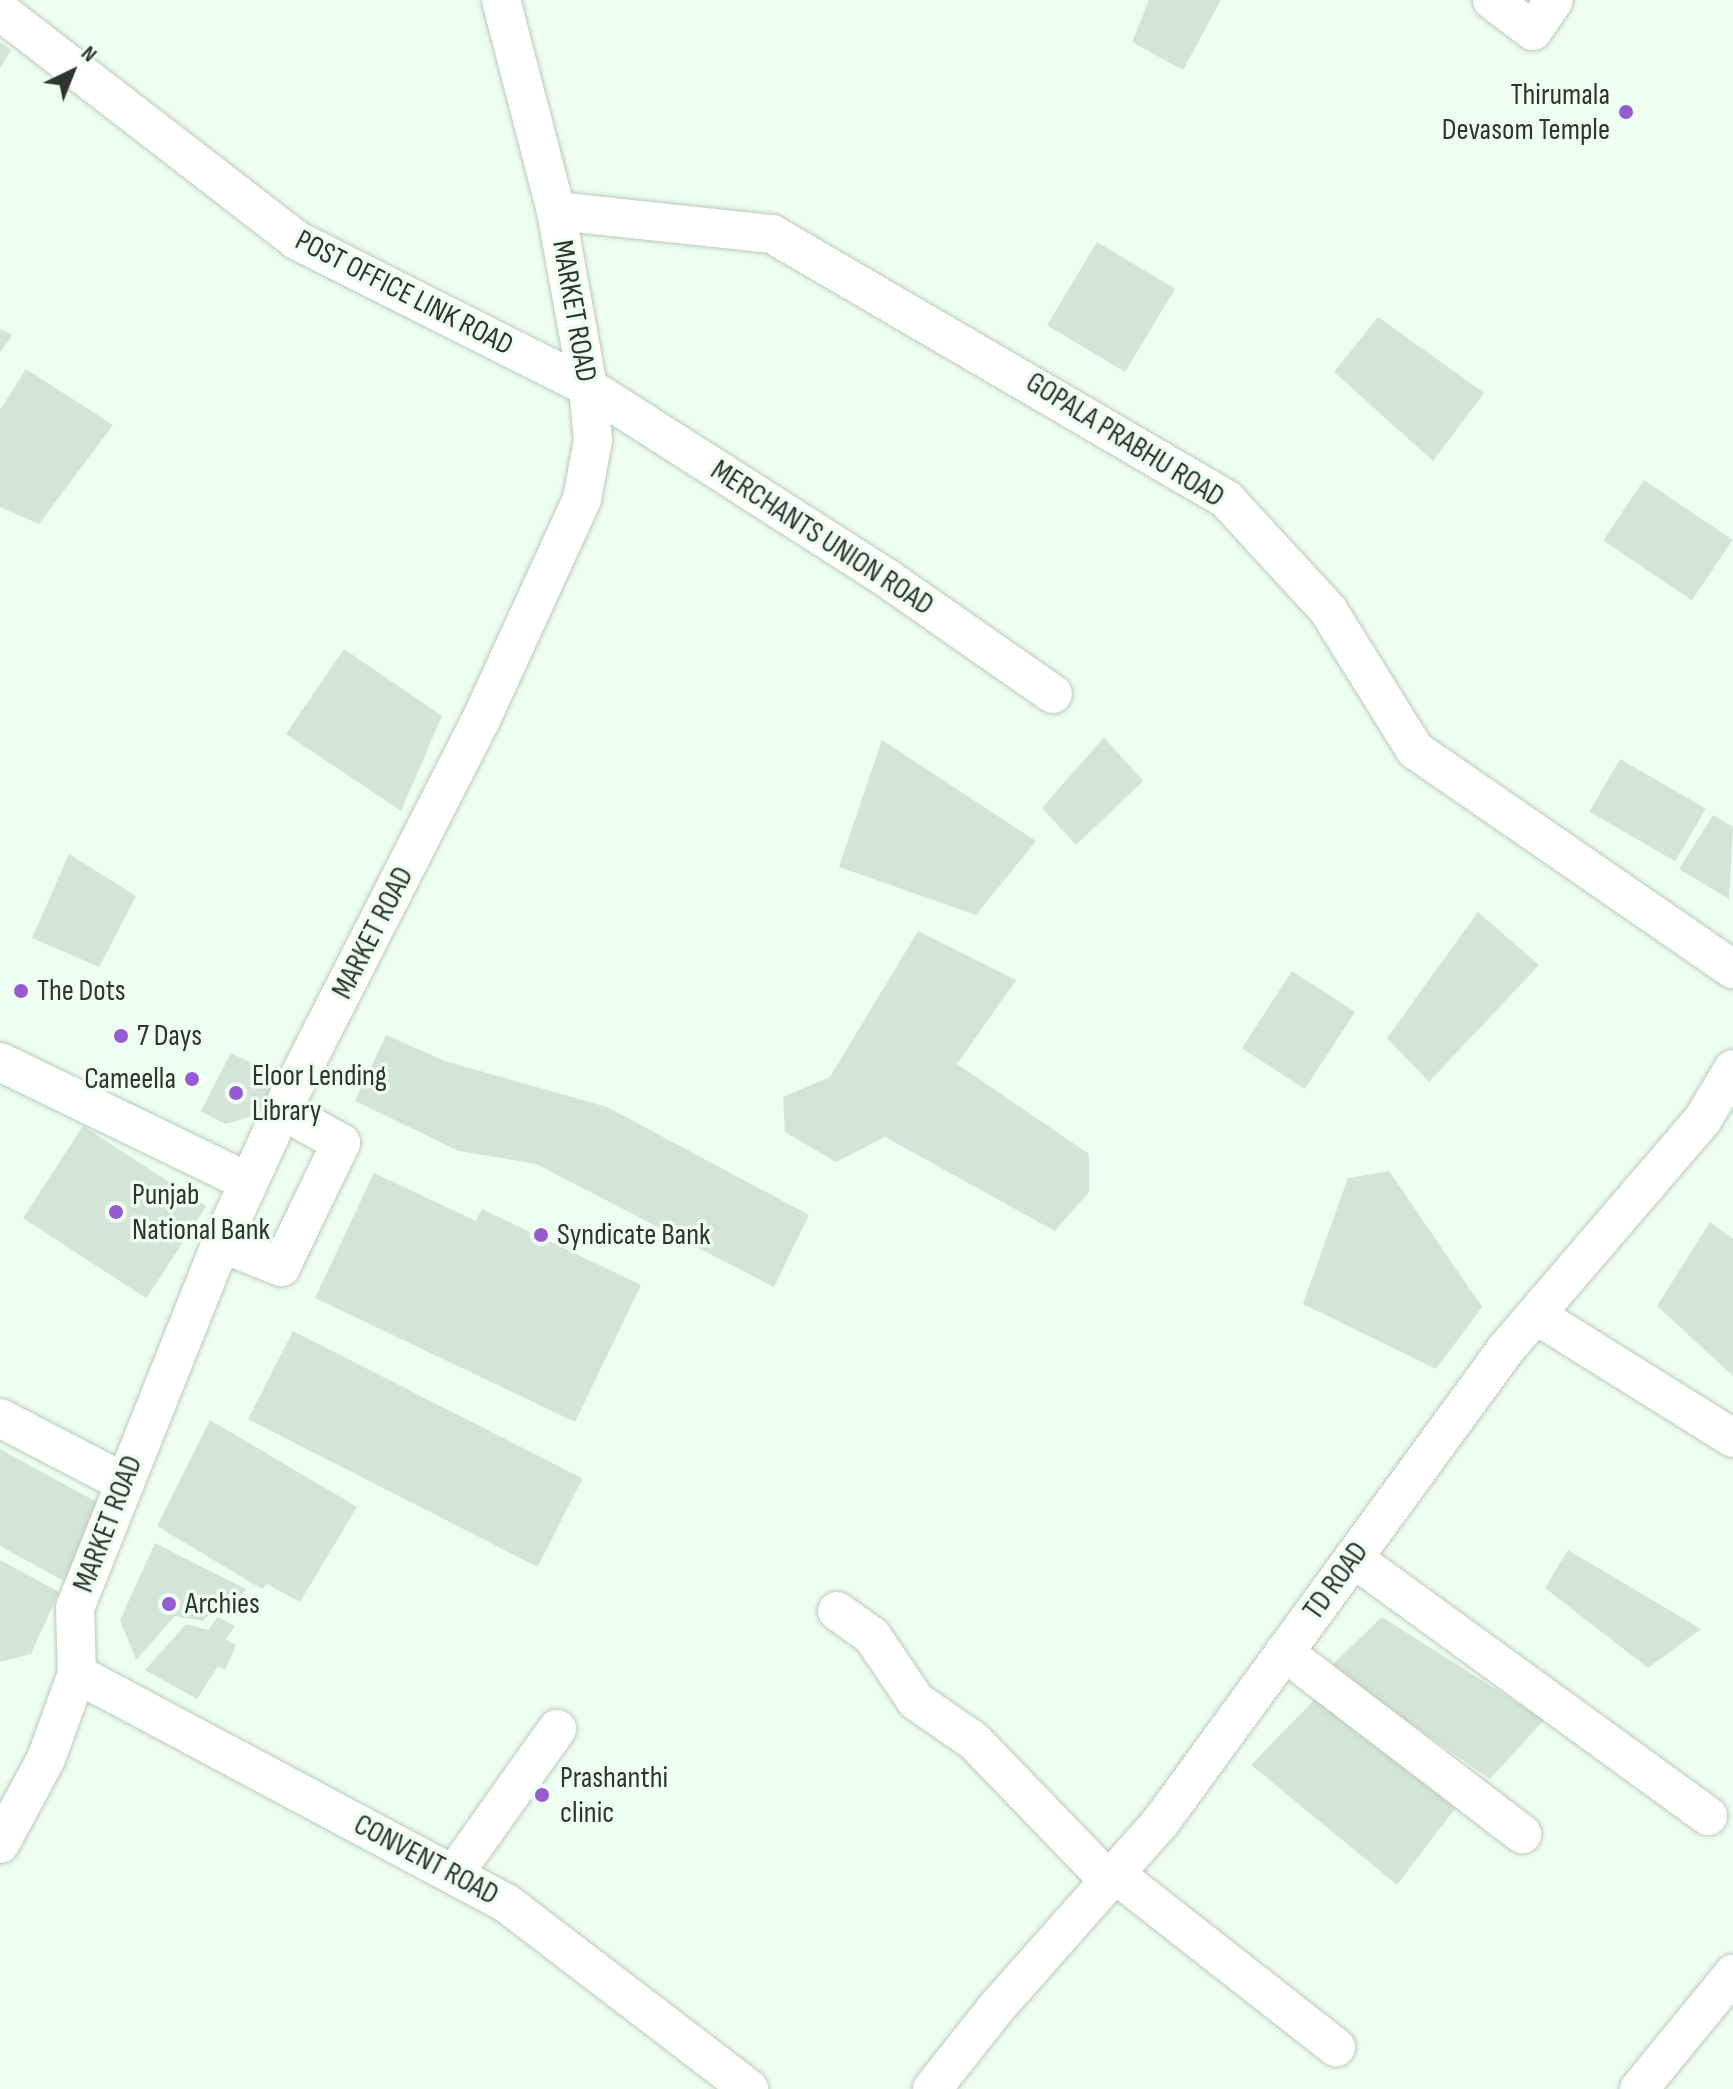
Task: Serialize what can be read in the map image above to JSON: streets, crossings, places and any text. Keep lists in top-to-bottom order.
{
  "streets": {
    "street": [
      "POST OFFICE LINK ROAD",
      "MARKET ROAD",
      "GOPALA PRABHU ROAD",
      "MERCHANTS UNION ROAD",
      "TD ROAD",
      "CONVENT ROAD"
    ]
  },
  "crossings": [
    ["POST OFFICE LINK ROAD", "MARKET ROAD"],
    ["POST OFFICE LINK ROAD", "MERCHANTS UNION ROAD"],
    ["MARKET ROAD", "GOPALA PRABHU ROAD"],
    ["MARKET ROAD", "MERCHANTS UNION ROAD"],
    ["MARKET ROAD", "CONVENT ROAD"]
  ],
  "places": [
    "Thirumala Devasom Temple",
    "The Dots",
    "7 Days",
    "Cameella",
    "Eloor Lending Library",
    "Punjab National Bank",
    "Syndicate Bank",
    "Archies",
    "Prashanthi clinic"
  ],
  "north": "top right"
}
